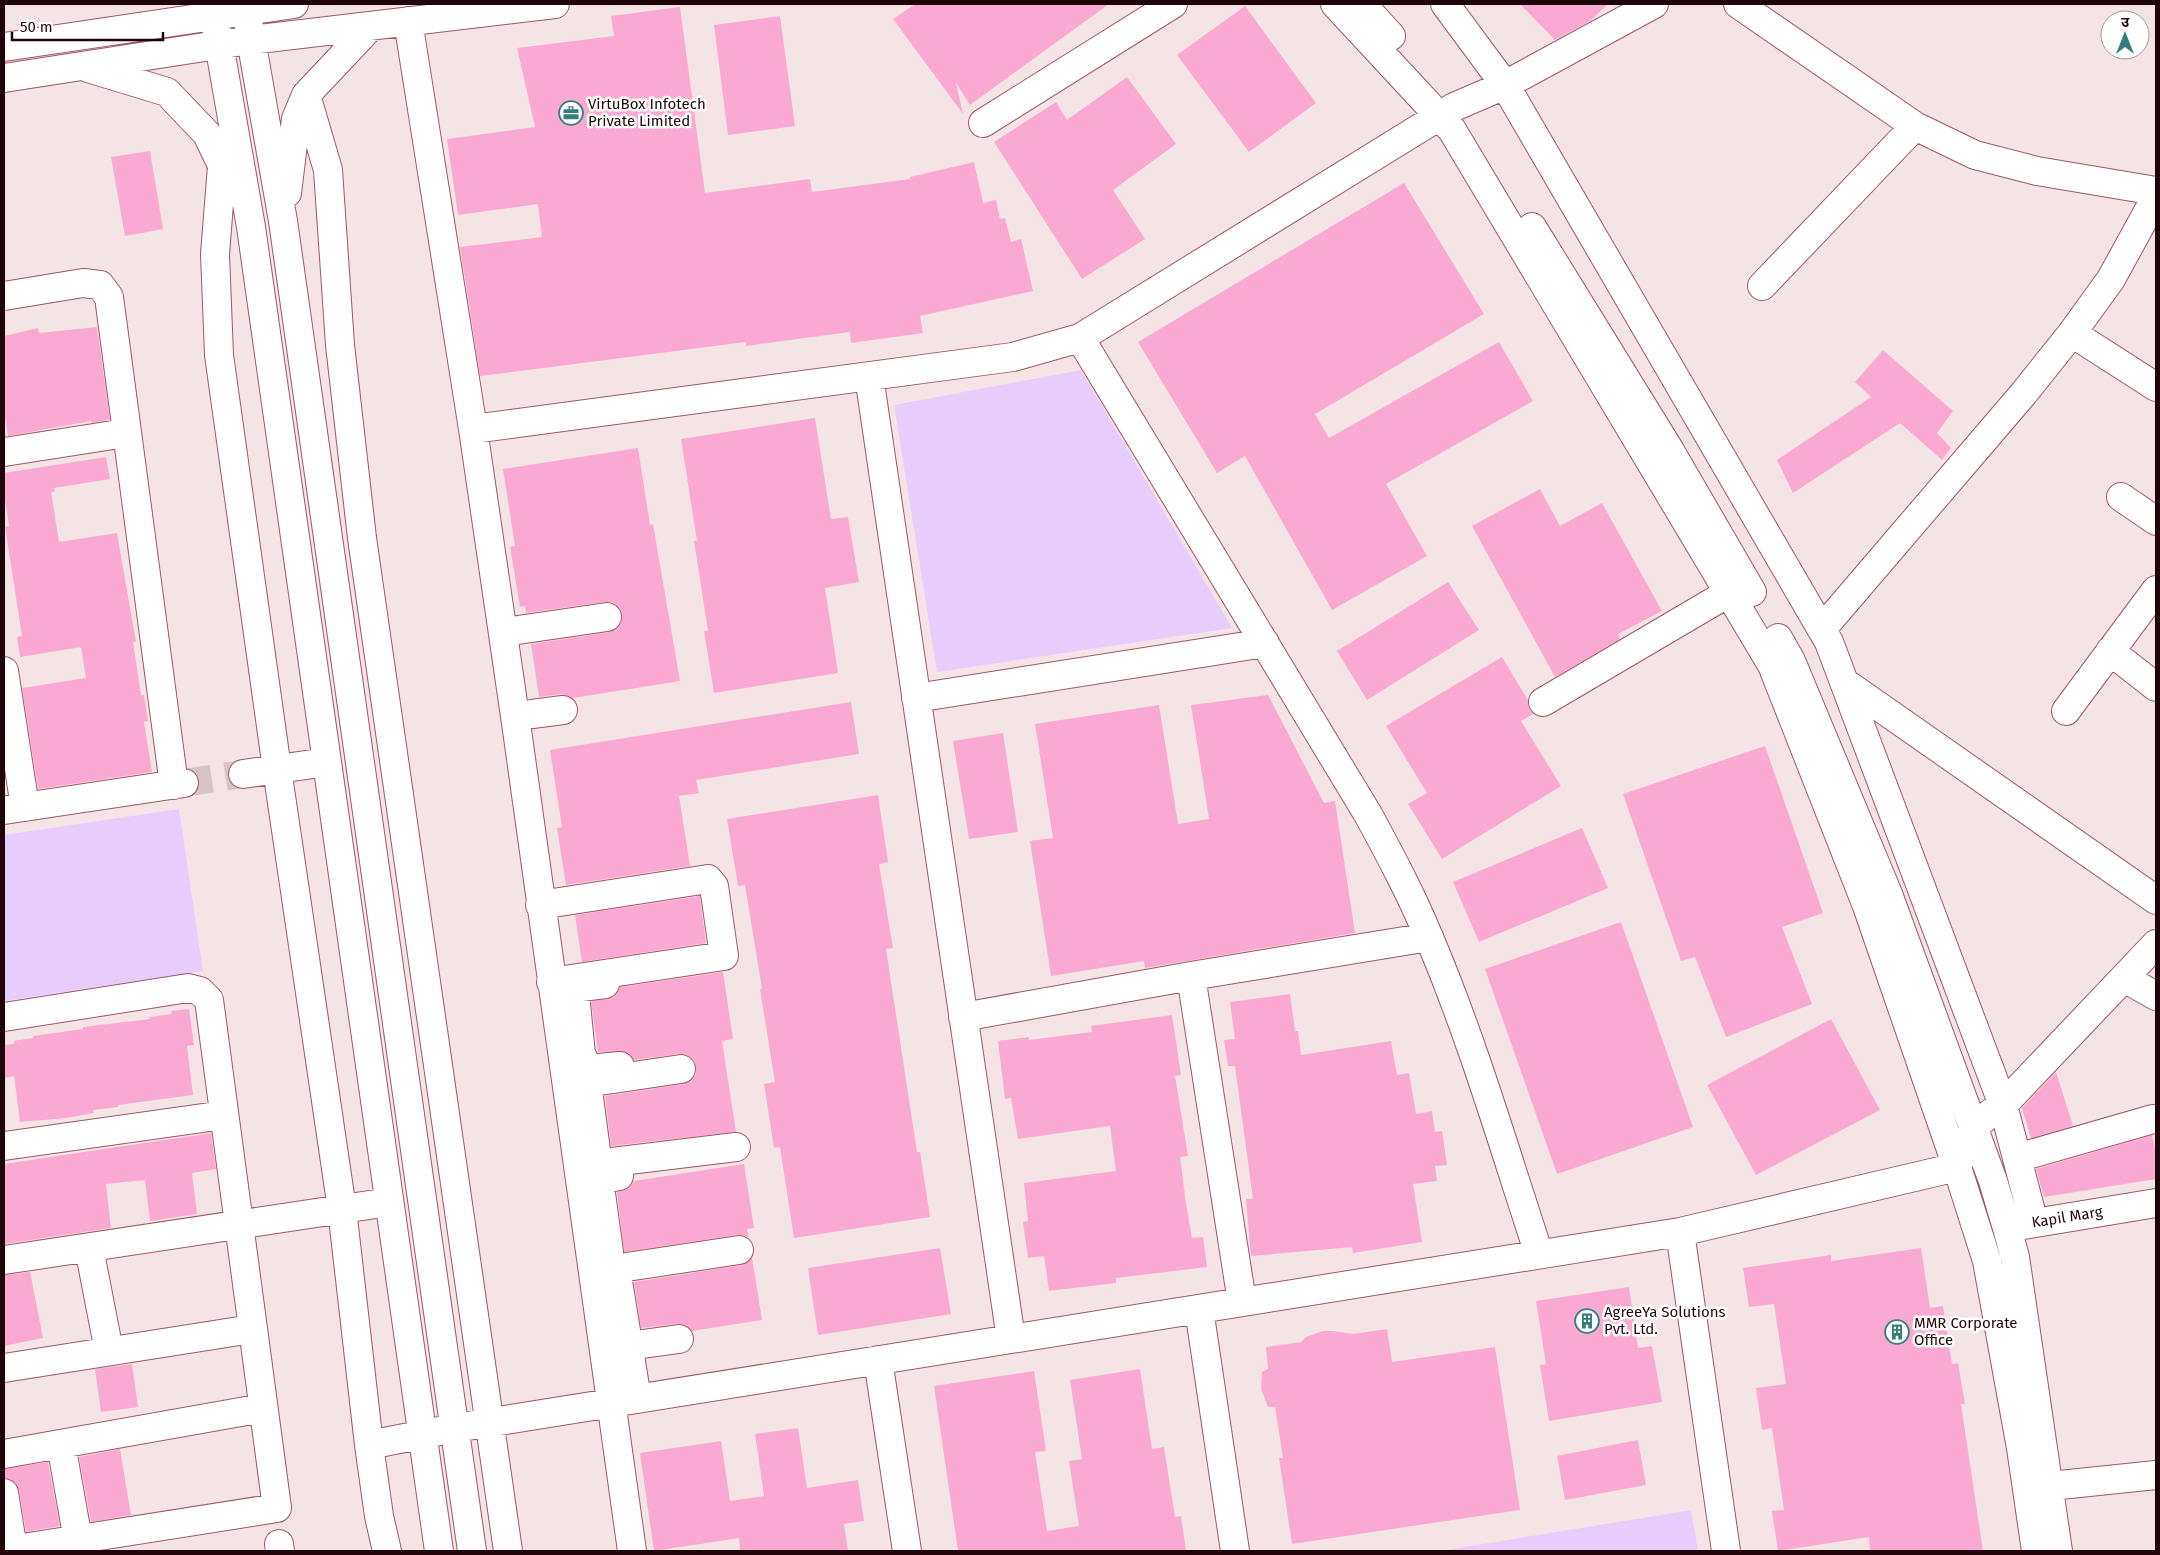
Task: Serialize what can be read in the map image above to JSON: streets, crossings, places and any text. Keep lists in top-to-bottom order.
{
  "streets": {
    "street": ["Kapil Marg"]
  },
  "places": {
    "office": ["VirtuBox Infotech Private Limited"],
    "building": ["AgreeYa Solutions Pvt. Ltd.", "MMR Corporate Office"]
  },
  "scale_bar": "50 m",
  "north": "top"
}
